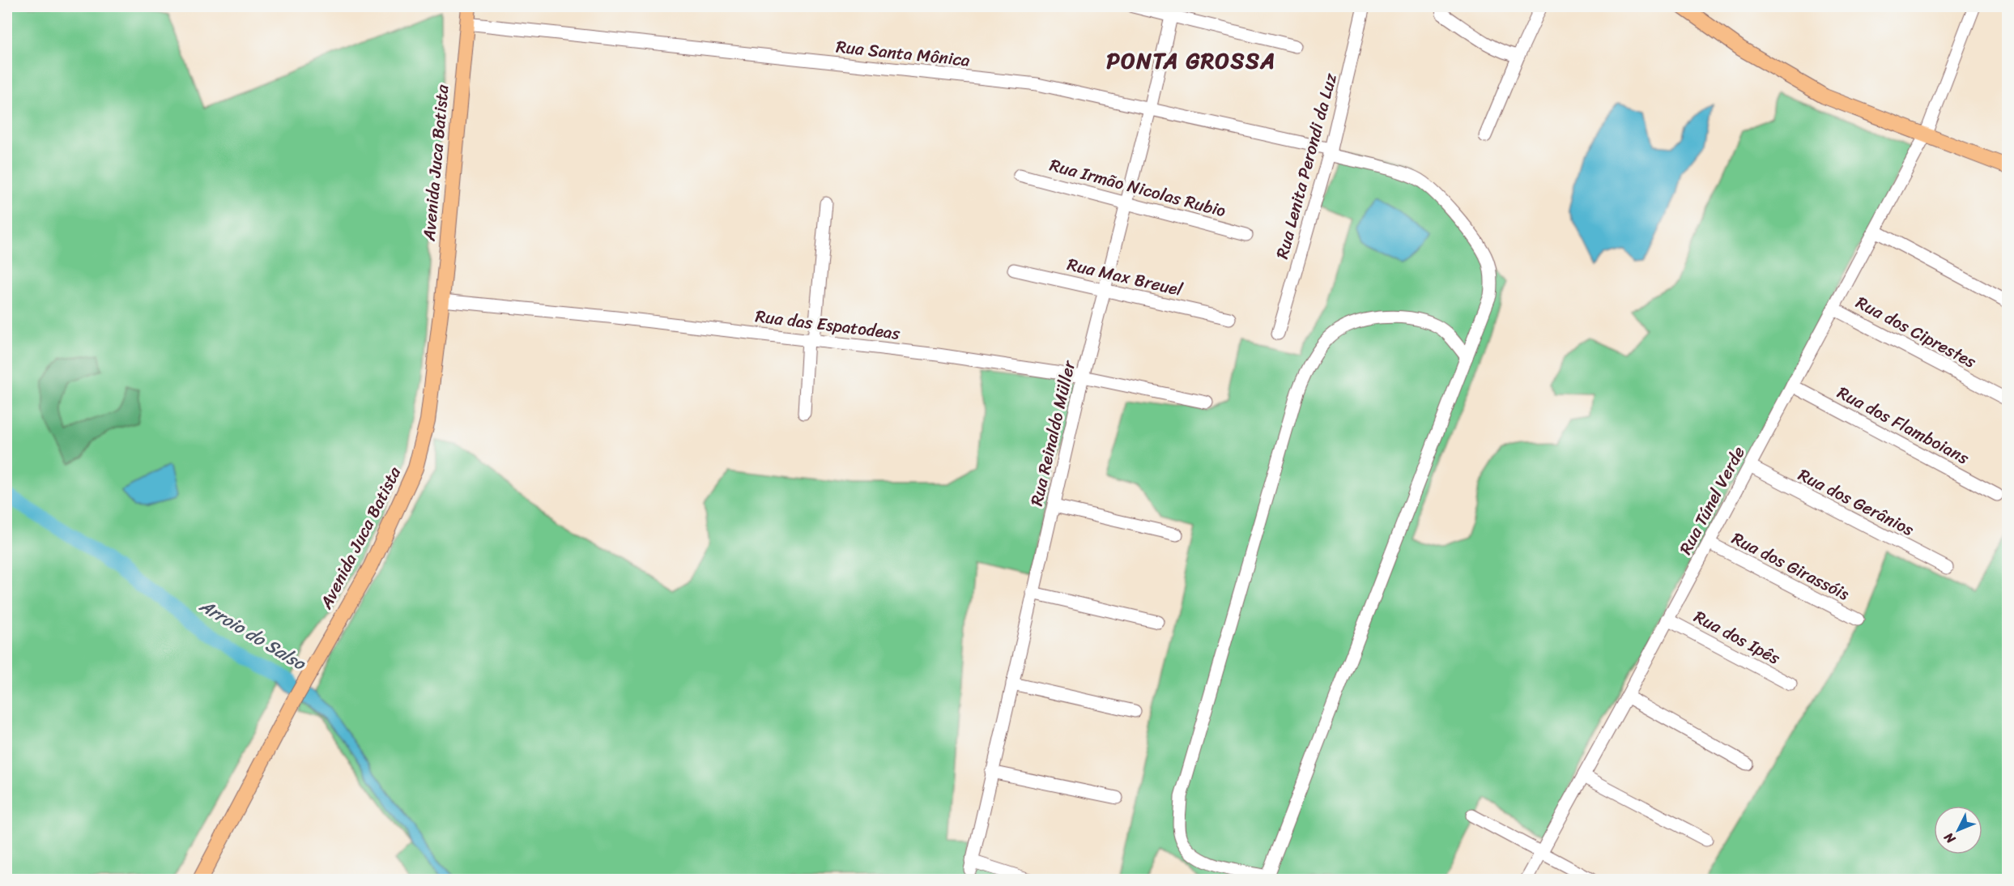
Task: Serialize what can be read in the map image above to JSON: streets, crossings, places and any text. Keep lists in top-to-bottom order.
{
  "streets": {
    "main road": ["Avenida Juca Batista"],
    "street": [
      "Rua Santa Mônica",
      "Rua Lenita Perondi da Luz",
      "Rua Irmão Nicolas Rubio",
      "Rua Max Breuel",
      "Rua das Espatodeas",
      "Rua dos Ciprestes",
      "Rua dos Flamboians",
      "Rua Reinaldo Müller",
      "Rua Túnel Verde",
      "Rua dos Gerânios",
      "Rua dos Girassóis",
      "Rua dos Ipês"
    ]
  },
  "crossings": [
    ["Rua Santa Mônica", "Avenida Juca Batista"],
    ["Rua Santa Mônica", "Rua Lenita Perondi da Luz"],
    ["Rua Santa Mônica", "Rua Reinaldo Müller"],
    ["Avenida Juca Batista", "Rua das Espatodeas"],
    ["Rua Irmão Nicolas Rubio", "Rua Reinaldo Müller"],
    ["Rua Max Breuel", "Rua Reinaldo Müller"],
    ["Rua das Espatodeas", "Rua Reinaldo Müller"],
    ["Rua dos Ciprestes", "Rua Túnel Verde"],
    ["Rua dos Flamboians", "Rua Túnel Verde"],
    ["Rua Túnel Verde", "Rua dos Gerânios"],
    ["Rua Túnel Verde", "Rua dos Girassóis"],
    ["Rua Túnel Verde", "Rua dos Ipês"]
  ],
  "districts": ["PONTA GROSSA"],
  "water": ["Arroio do Salso"],
  "north": "bottom left"
}
